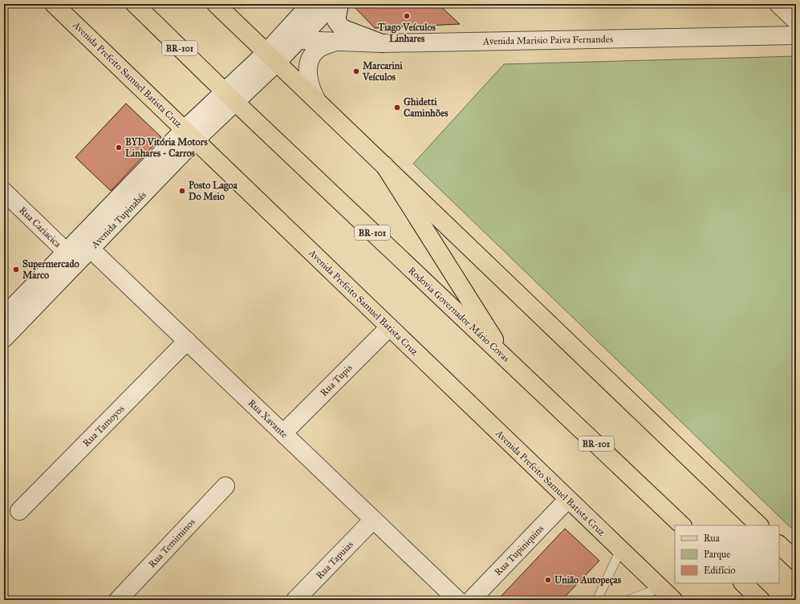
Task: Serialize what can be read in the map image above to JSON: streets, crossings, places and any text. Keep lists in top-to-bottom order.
{
  "streets": {
    "main road": ["BR-101", "Avenida Prefeito Samuel Batista Cruz", "Rodovia Governador Mário Covas"],
    "street": [
      "Avenida Marisio Paiva Fernandes",
      "Avenida Tupinabás",
      "Rua Cariacica",
      "Rua Tupis",
      "Rua Xavante",
      "Rua Tamoyos",
      "Rua Temiminos",
      "Rua Tupiniquins",
      "Rua Tapuias"
    ]
  },
  "crossings": [
    ["Avenida Prefeito Samuel Batista Cruz", "Avenida Tupinabás"],
    ["Avenida Prefeito Samuel Batista Cruz", "Rua Tupis"],
    ["Avenida Prefeito Samuel Batista Cruz", "Rua Tupiniquins"],
    ["Avenida Tupinabás", "Rua Cariacica"],
    ["Avenida Tupinabás", "Rodovia Governador Mário Covas"],
    ["Avenida Tupinabás", "Rua Xavante"],
    ["Rua Tupis", "Rua Xavante"],
    ["Rua Xavante", "Rua Tamoyos"],
    ["Rua Xavante", "Rua Tapuias"]
  ],
  "places": [
    "Tiago Veículos Linhares",
    "Marcarini Veículos",
    "Ghidetti Caminhões",
    "BYD Vitória Motors Linhares - Carros",
    "Posto Lagoa Do Meio",
    "Supermercado Marco",
    "União Autopeças"
  ],
  "legend": ["Rua", "Parque", "Edifício"]
}
